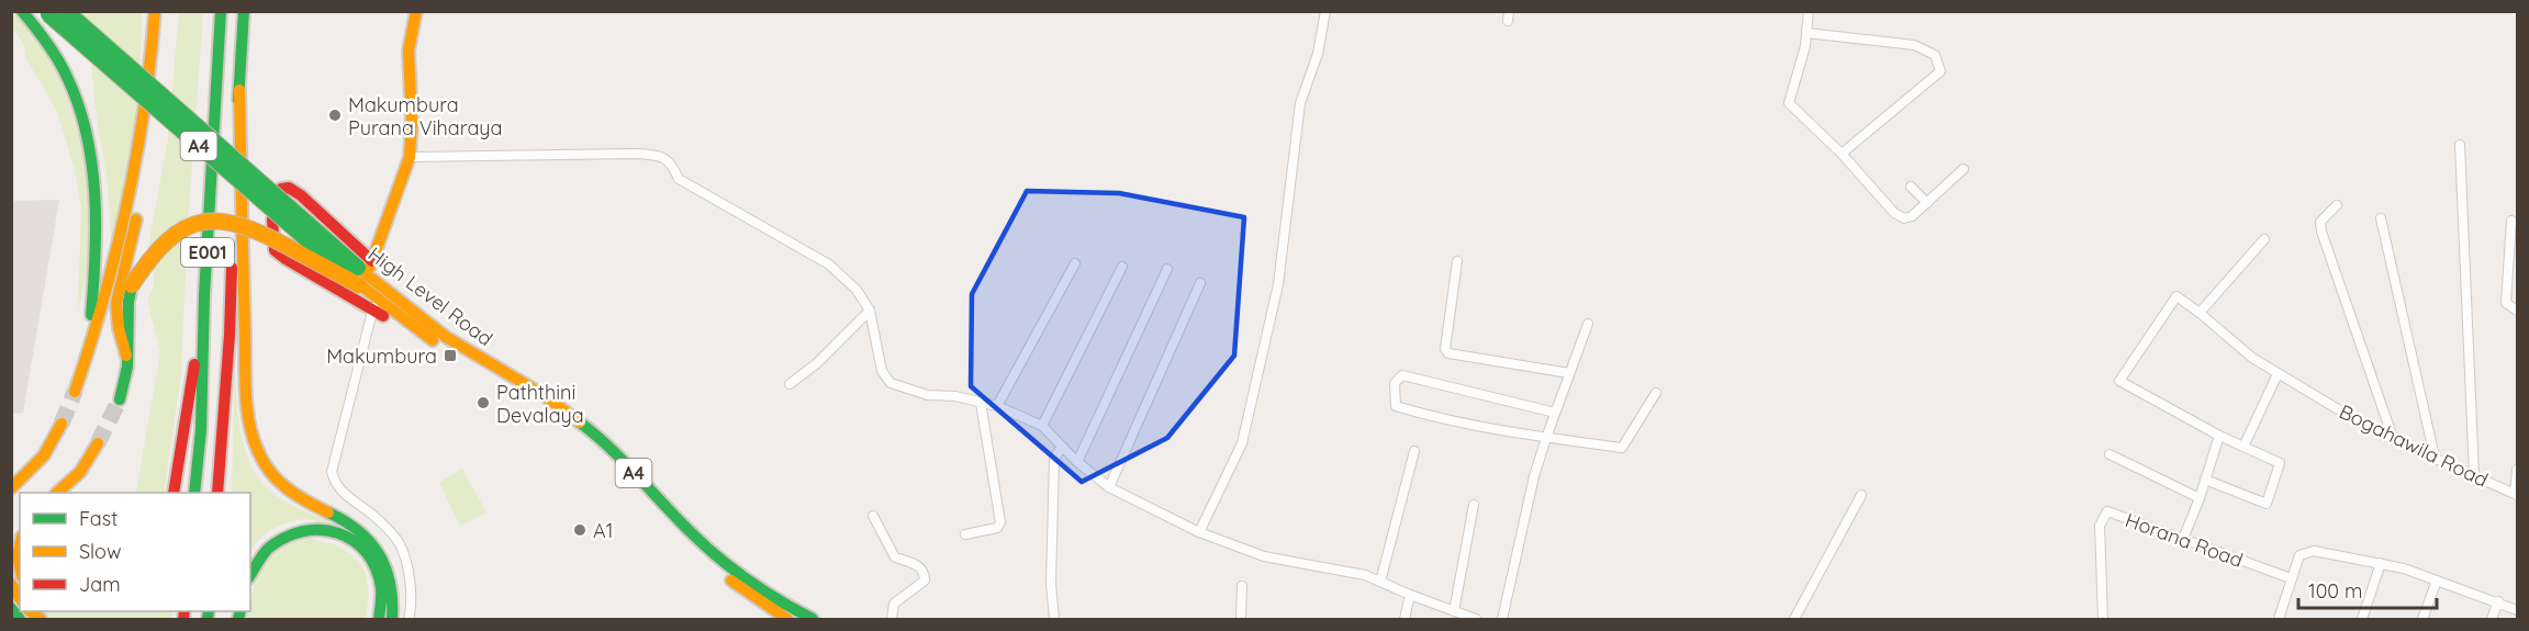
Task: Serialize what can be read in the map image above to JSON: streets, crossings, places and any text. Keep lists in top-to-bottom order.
{
  "streets": {
    "main road": ["A4", "E001", "High Level Road"],
    "street": ["Bogahawila Road", "Horana Road"]
  },
  "places": {
    "other": ["Makumbura Purana Viharaya", "Paththini Devalaya", "A1"],
    "transit": ["Makumbura"]
  },
  "legend": ["Fast", "Slow", "Jam"],
  "scale_bar": "100 m"
}
